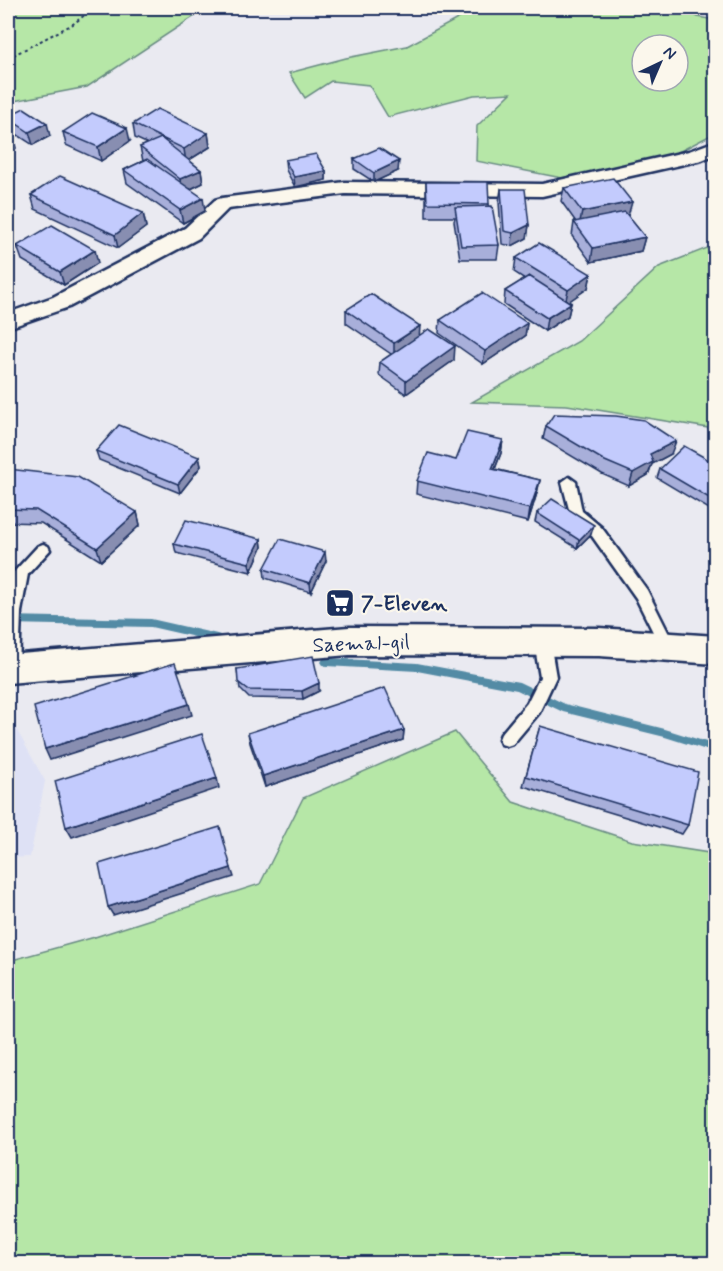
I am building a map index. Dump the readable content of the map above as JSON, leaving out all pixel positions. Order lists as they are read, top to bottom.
{
  "streets": {
    "street": ["Saemal-gil"]
  },
  "places": {
    "supermarket": ["7-Eleven"]
  },
  "north": "top right"
}
